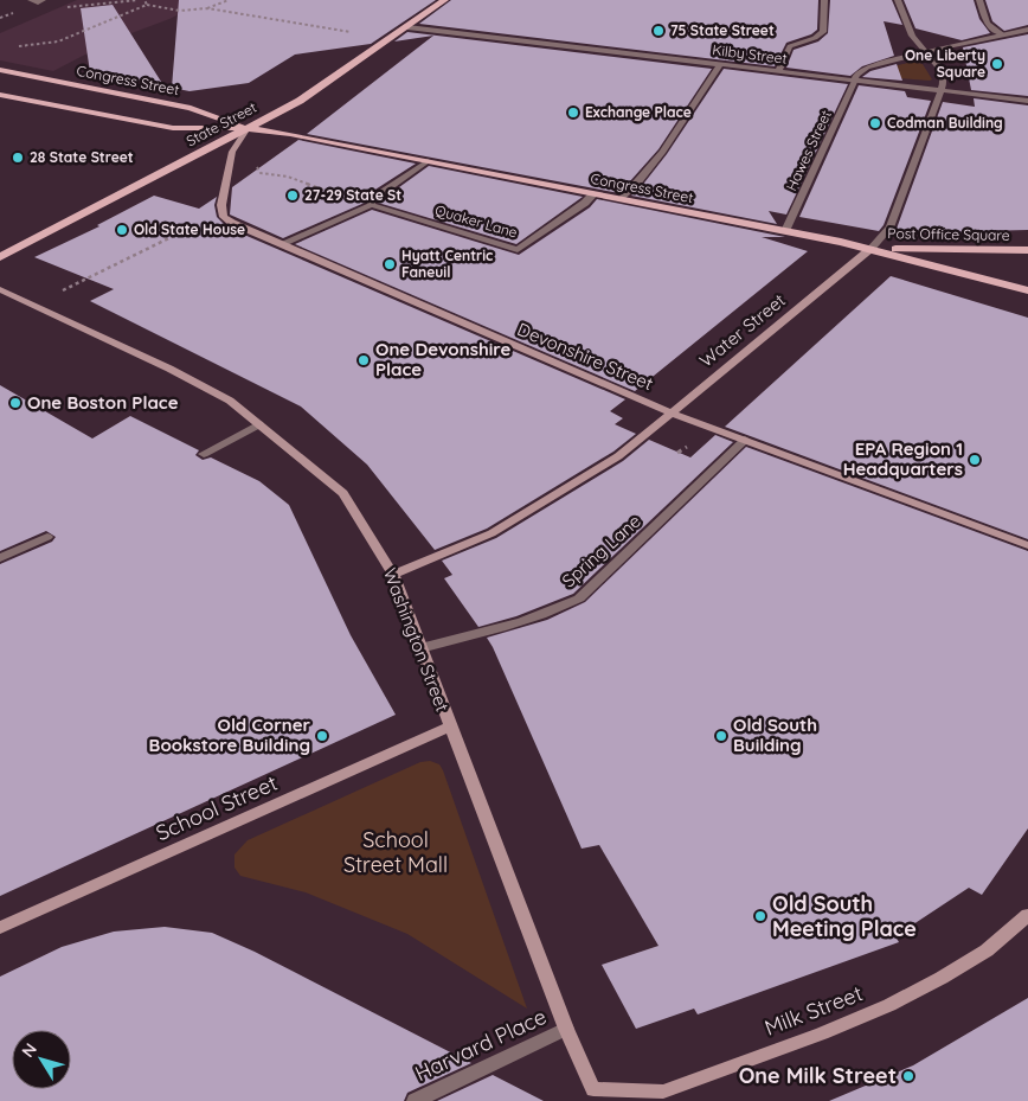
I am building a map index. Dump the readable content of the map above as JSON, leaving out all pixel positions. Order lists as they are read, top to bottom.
{
  "streets": {
    "main road": [
      "Congress Street",
      "State Street",
      "Post Office Square",
      "Water Street",
      "Devonshire Street",
      "Washington Street",
      "School Street",
      "Milk Street"
    ],
    "street": [
      "Kilby Street",
      "Hawes Street",
      "Quaker Lane",
      "Spring Lane",
      "Harvard Place"
    ]
  },
  "crossings": [
    ["Kilby Street", "State Street"],
    ["Kilby Street", "Hawes Street"],
    ["Kilby Street", "Water Street"],
    ["Congress Street", "State Street"],
    ["Congress Street", "Hawes Street"],
    ["Congress Street", "Quaker Lane"],
    ["Congress Street", "Post Office Square"],
    ["Congress Street", "Water Street"],
    ["Congress Street", "Devonshire Street"],
    ["State Street", "Devonshire Street"],
    ["Post Office Square", "Water Street"],
    ["Water Street", "Devonshire Street"],
    ["Water Street", "Washington Street"],
    ["Devonshire Street", "Spring Lane"],
    ["Spring Lane", "Washington Street"],
    ["Washington Street", "School Street"],
    ["Washington Street", "Milk Street"],
    ["Washington Street", "Harvard Place"]
  ],
  "parks": ["School Street Mall"],
  "places": [
    "75 State Street",
    "One Liberty Square",
    "Exchange Place",
    "Codman Building",
    "28 State Street",
    "27-29 State St",
    "Old State House",
    "Hyatt Centric Faneuil",
    "One Devonshire Place",
    "One Boston Place",
    "EPA Region 1 Headquarters",
    "Old Corner Bookstore Building",
    "Old South Building",
    "Old South Meeting Place",
    "One Milk Street"
  ],
  "north": "top left"
}
